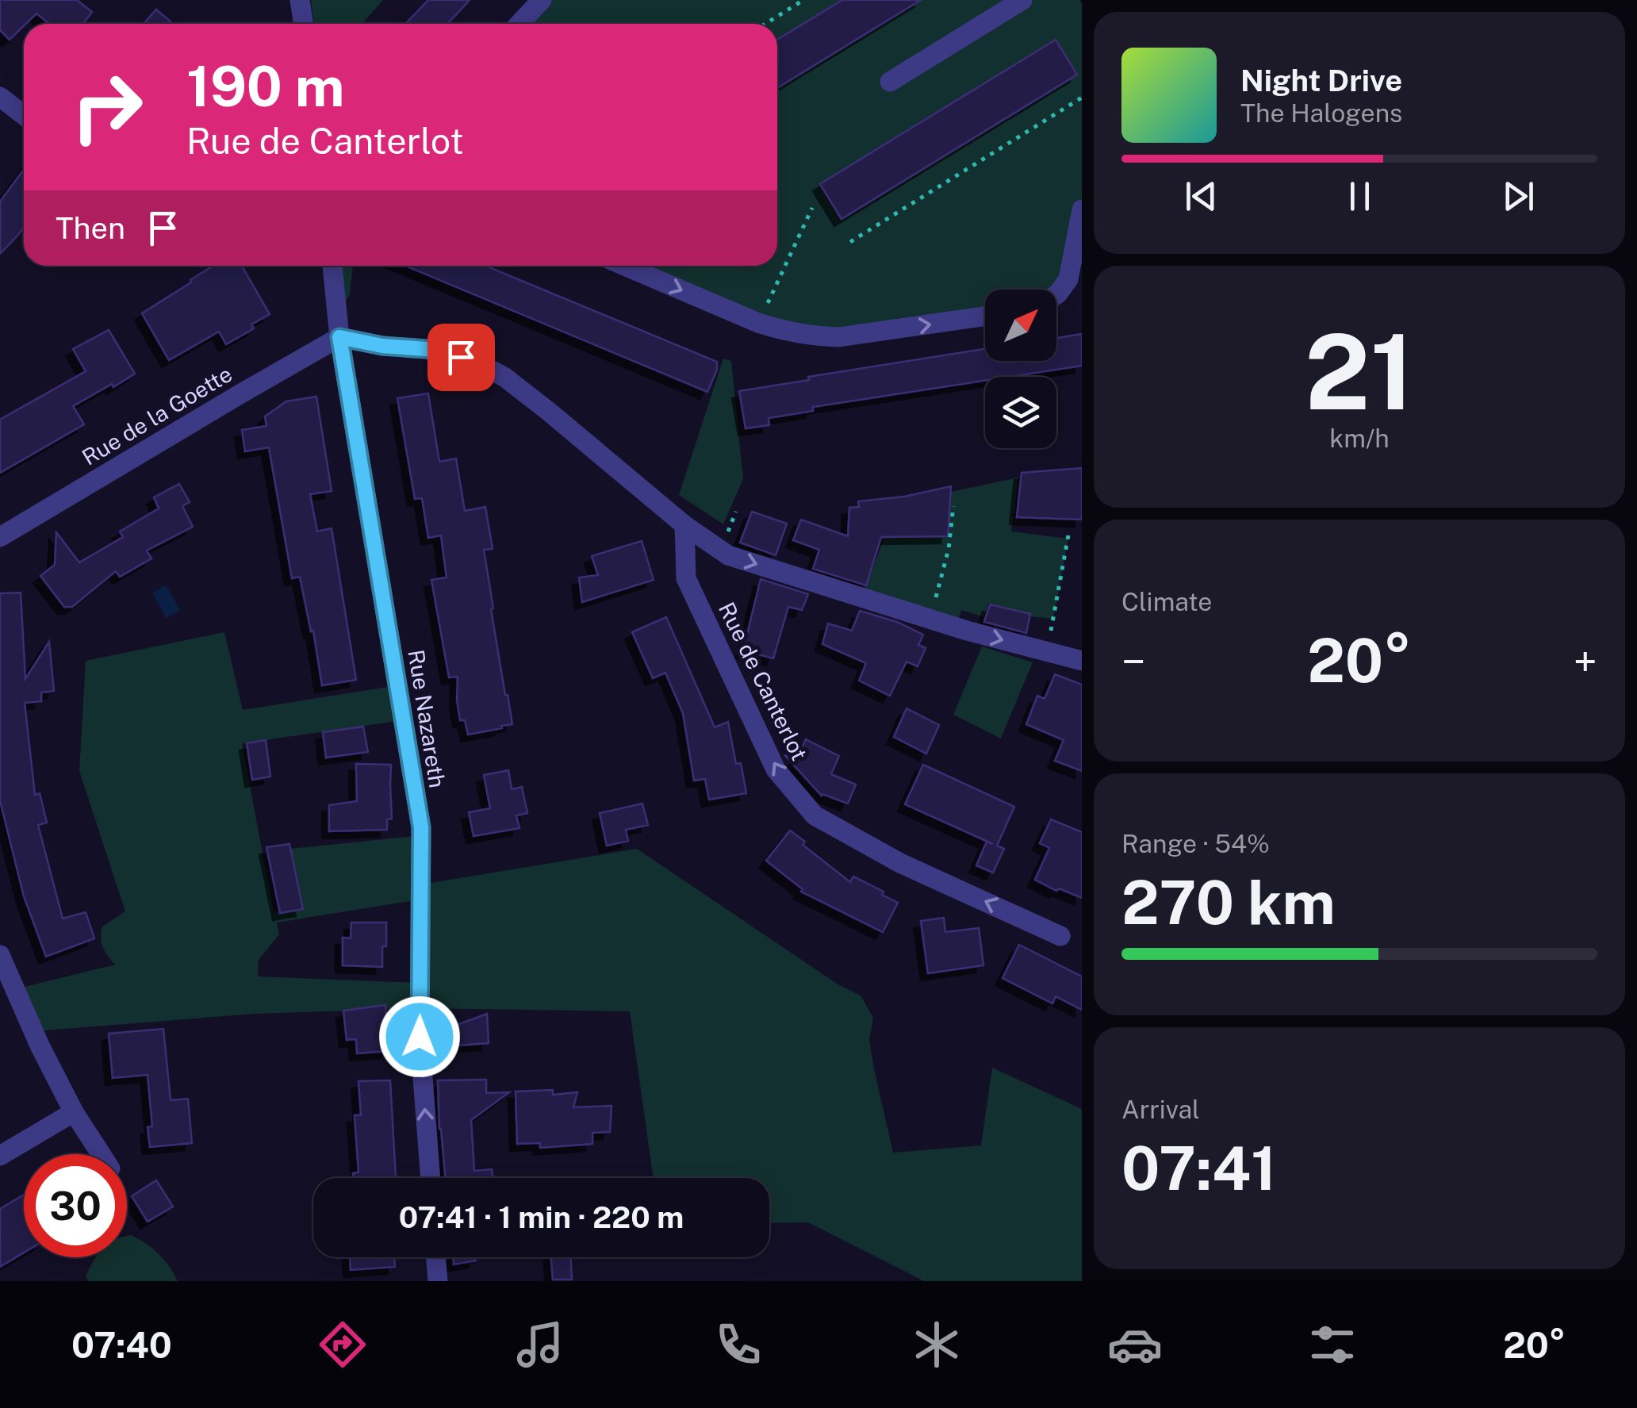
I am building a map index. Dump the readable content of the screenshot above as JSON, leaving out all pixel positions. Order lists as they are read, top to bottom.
{
  "streets": {
    "street": ["Rue de la Goette", "Rue de Canterlot", "Rue Nazareth"]
  },
  "crossings": [
    ["Rue de la Goette", "Rue Nazareth"]
  ],
  "one_way": ["Rue de Canterlot", "Rue Nazareth"],
  "north": "top right",
  "page": {
    "turn": ["190 m", "Rue de Canterlot"],
    "song": ["Night Drive", "The Halogens"],
    "then": "Then",
    "tile": [
      ["21", "km/h"],
      "Climate",
      ["Range · 54%", "270 km"],
      ["Arrival", "07:41"]
    ],
    "heat": ["−", "20°", "+"],
    "limit": "30",
    "trip": "07:41 · 1 min · 220 m",
    "tabs": ["07:40", "20°"]
  }
}
